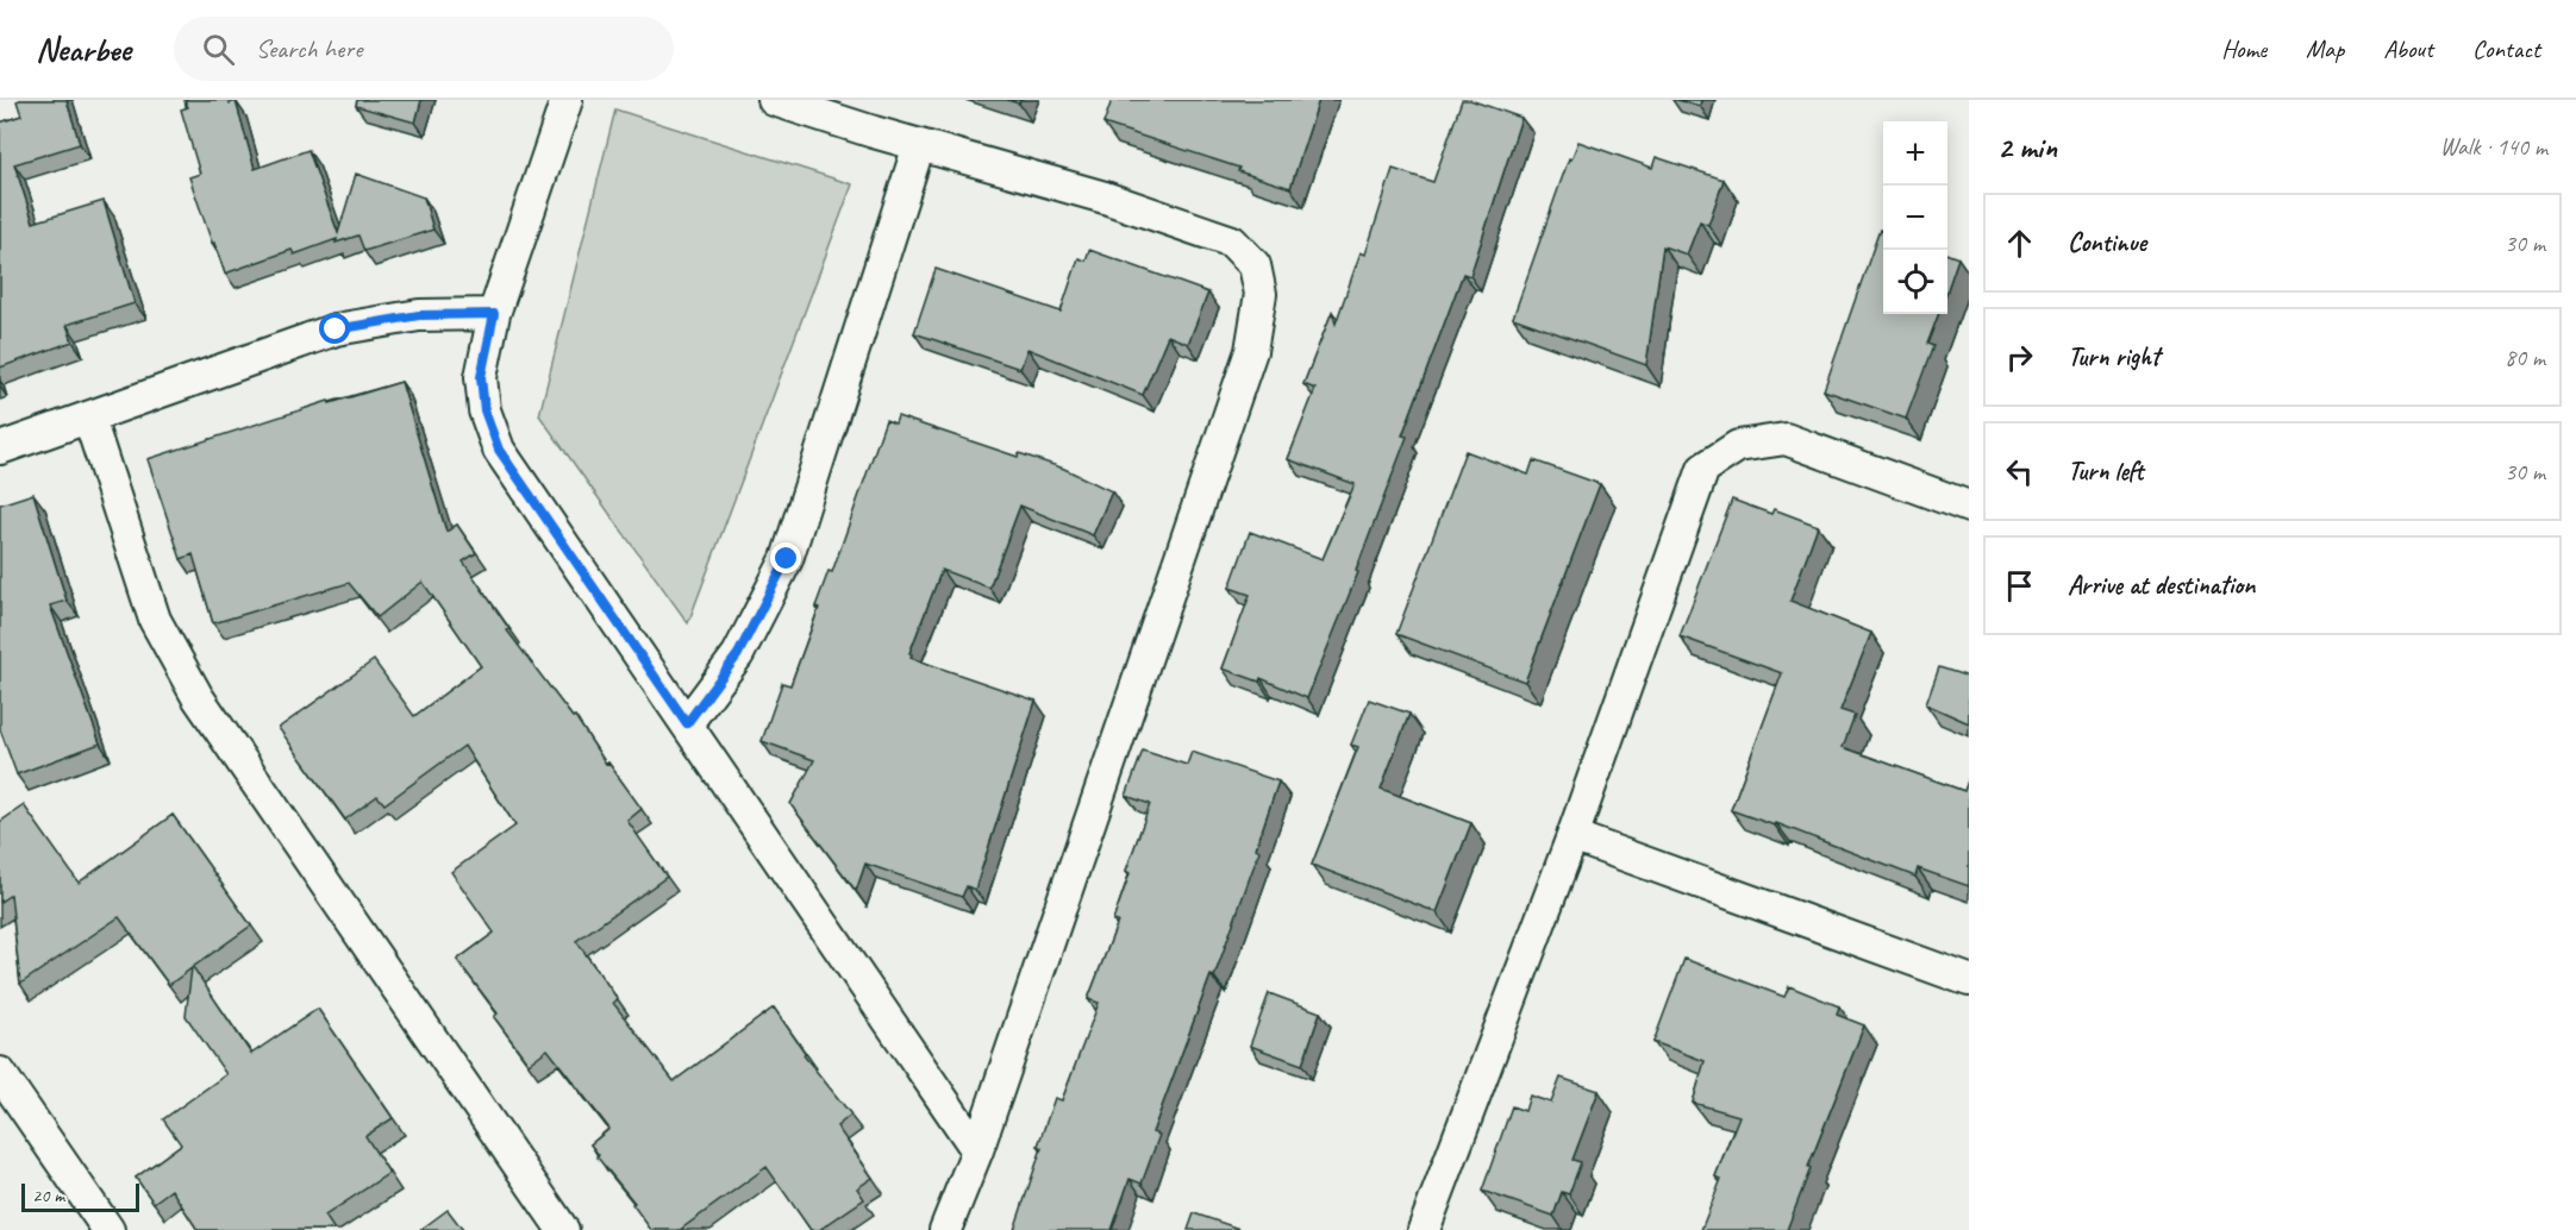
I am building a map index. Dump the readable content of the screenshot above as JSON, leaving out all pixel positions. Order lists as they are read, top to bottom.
{
  "scale_bar": "20 m",
  "page": {
    "header": "Nearbee",
    "search": "Search here",
    "nav": [
      "Home",
      "Map",
      "About",
      "Contact"
    ],
    "heading": ["2 min", "Walk · 140 m"],
    "map_buttons": ["+", "−"],
    "list": [
      ["Continue", "30 m"],
      ["Turn right", "80 m"],
      ["Turn left", "30 m"],
      "Arrive at destination"
    ],
    "scale": "20 m"
  }
}
